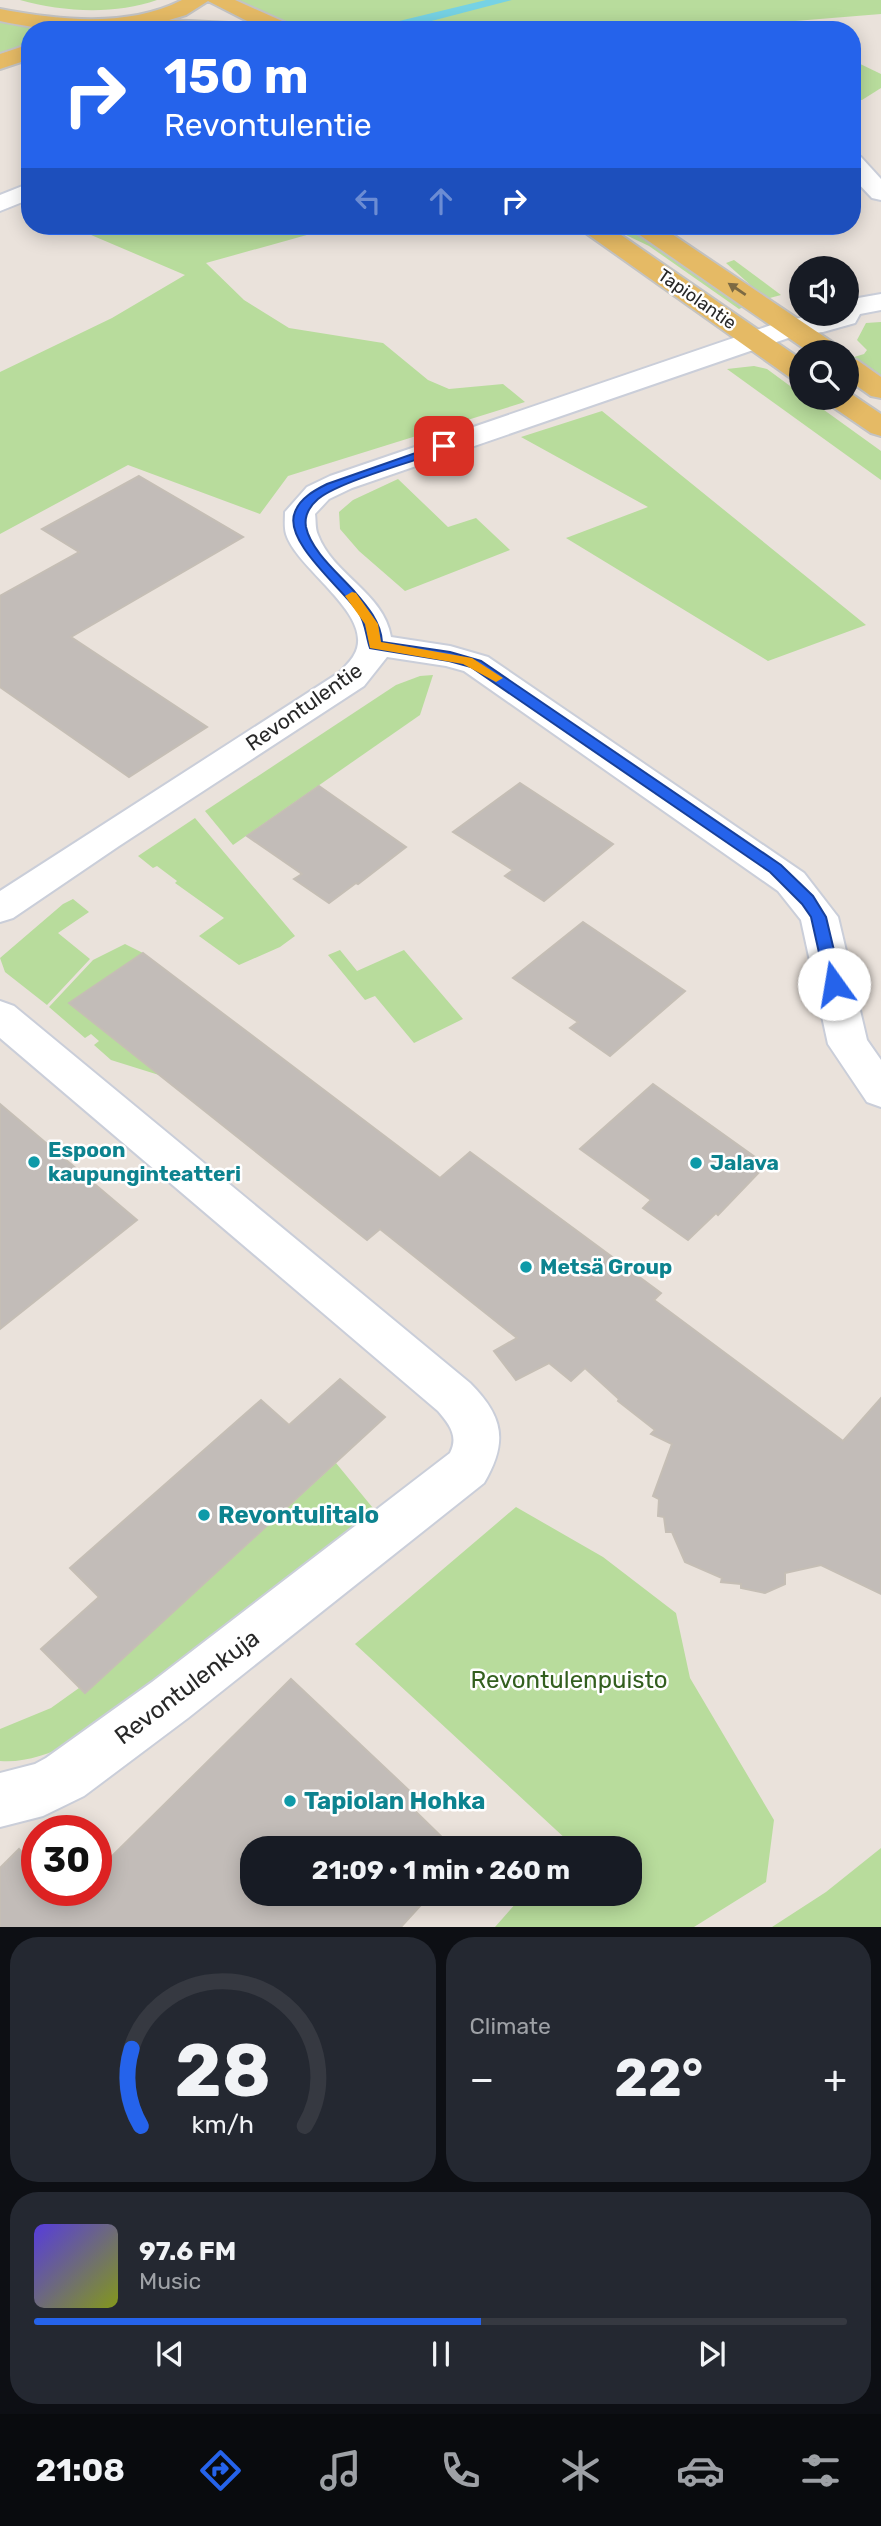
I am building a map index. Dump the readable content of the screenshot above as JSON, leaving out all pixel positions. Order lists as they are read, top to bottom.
{
  "streets": {
    "main road": ["Tapiolantie"],
    "street": ["Revontulentie", "Revontulenkuja"]
  },
  "crossings": [
    ["Tapiolantie", "Revontulentie"]
  ],
  "parks": ["Revontulenpuisto"],
  "places": [
    "Espoon kaupunginteatteri",
    "Jalava",
    "Metsä Group",
    "Revontulitalo",
    "Tapiolan Hohka"
  ],
  "page": {
    "turn": ["150 m", "Revontulentie"],
    "limit": "30",
    "trip": "21:09 · 1 min · 260 m",
    "tile": "Climate",
    "heat": ["−", "22°", "+"],
    "song": ["97.6 FM", "Music"],
    "tabs": "21:08",
    "gauge": ["28", "km/h"]
  }
}
